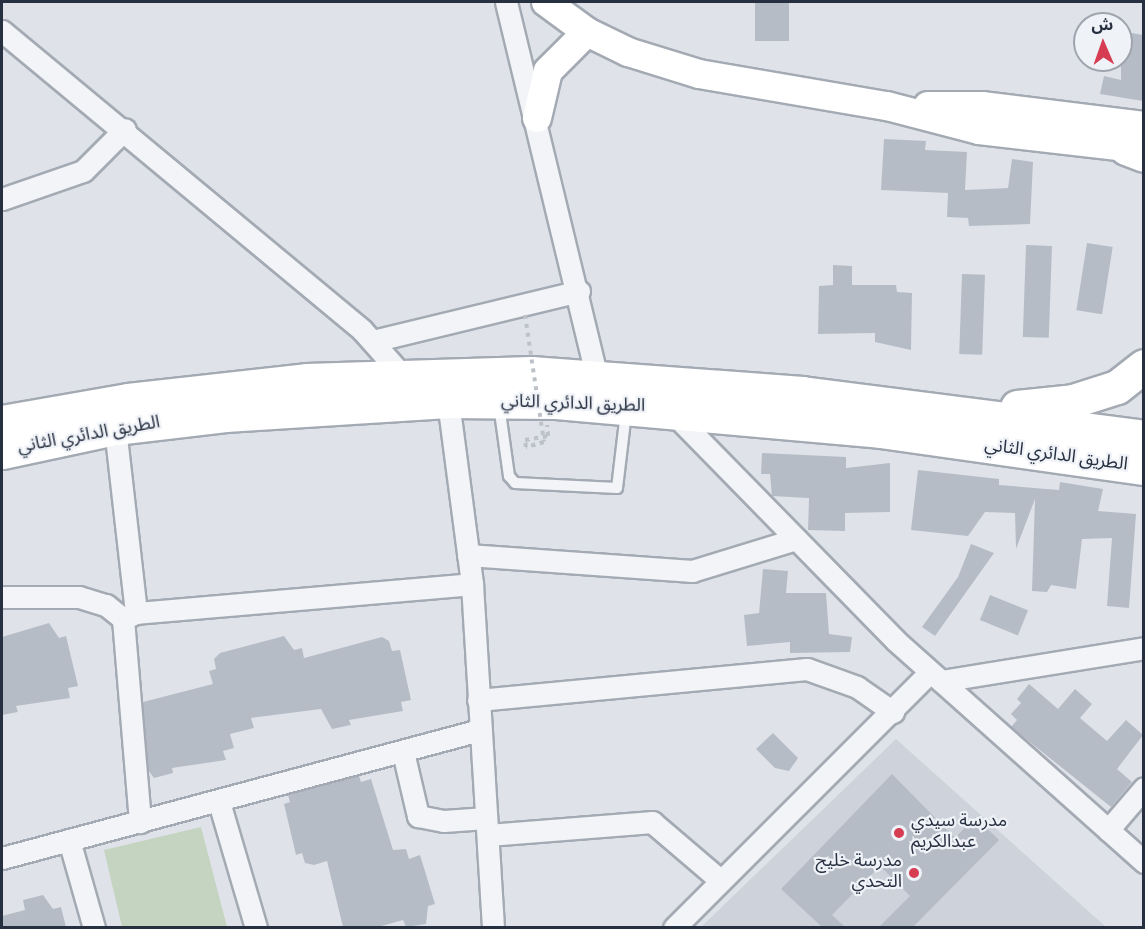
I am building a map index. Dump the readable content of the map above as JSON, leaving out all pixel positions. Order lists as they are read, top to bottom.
{
  "streets": {
    "highway": ["الطريق الدائري الثاني"]
  },
  "places": ["مدرسة سيدي عبدالكريم", "مدرسة خليج التحدي"],
  "north": "top"
}
